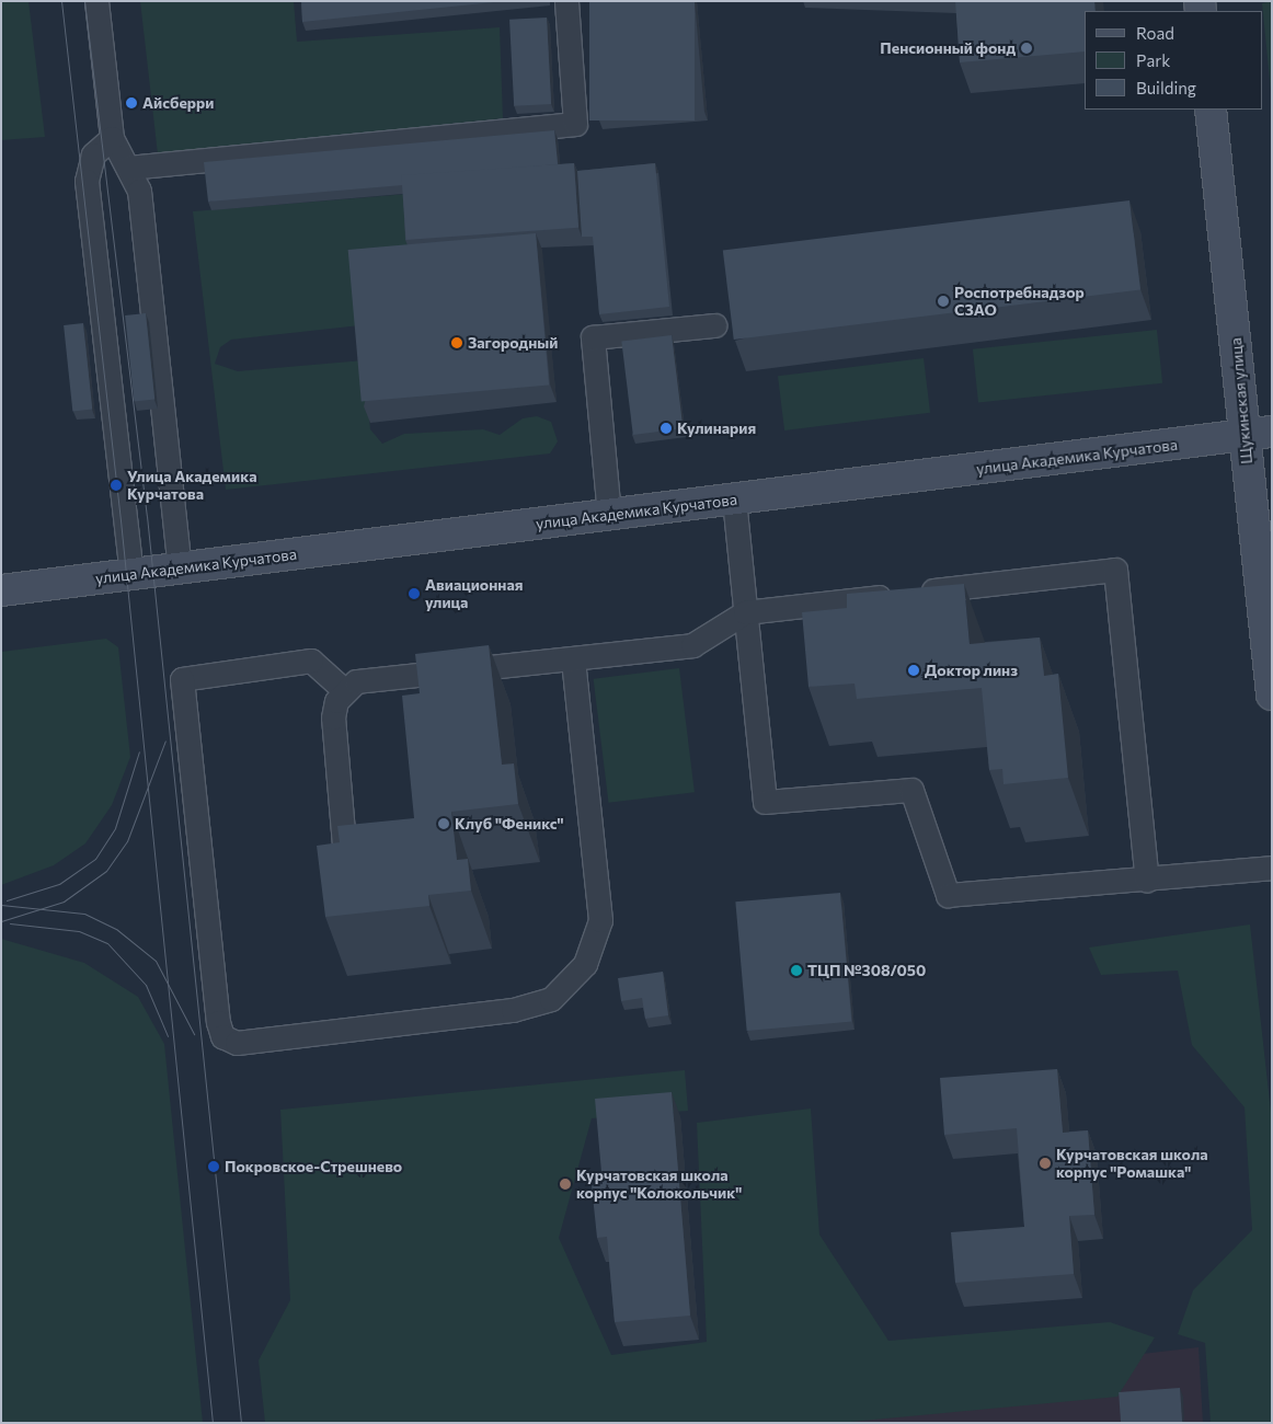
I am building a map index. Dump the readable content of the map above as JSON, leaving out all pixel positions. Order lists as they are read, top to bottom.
{
  "streets": {
    "main road": ["Щукинская улица", "улица Академика Курчатова"]
  },
  "crossings": [
    ["Щукинская улица", "улица Академика Курчатова"]
  ],
  "places": [
    "Пенсионный фонд",
    "Айсберри",
    "Роспотребнадзор СЗАО",
    "Загородный",
    "Кулинария",
    "Улица Академика Курчатова",
    "Авиационная улица",
    "Доктор линз",
    "Клуб \"Феникс\"",
    "ТЦП №308/050",
    "Курчатовская школа корпус \"Ромашка\"",
    "Покровское-Стрешнево",
    "Курчатовская школа корпус \"Колокольчик\""
  ],
  "legend": ["Road", "Park", "Building"]
}
